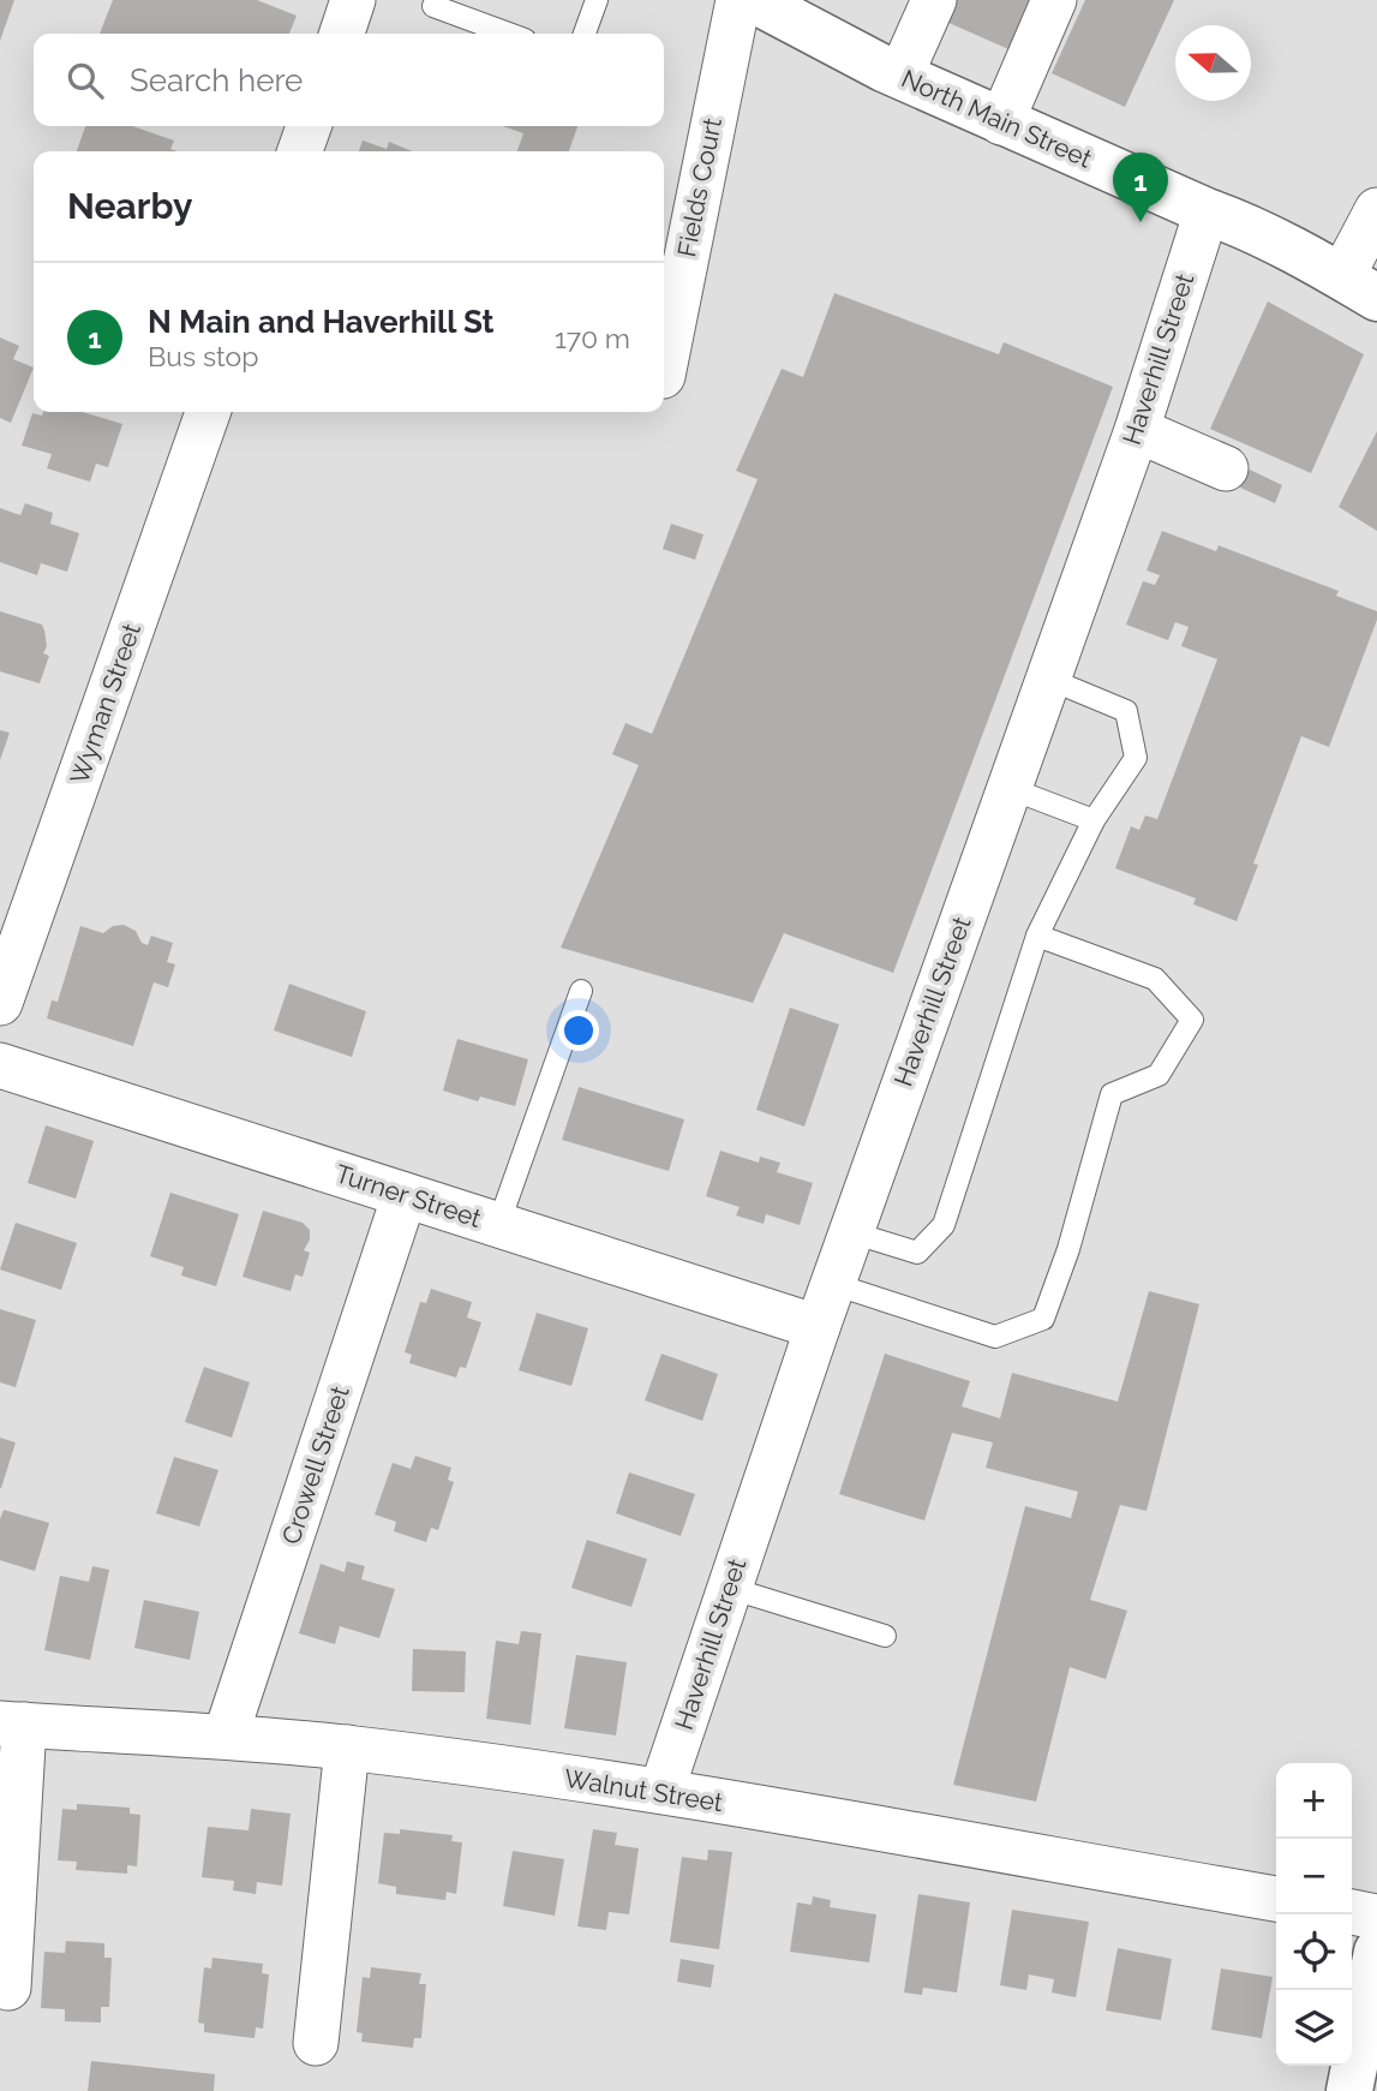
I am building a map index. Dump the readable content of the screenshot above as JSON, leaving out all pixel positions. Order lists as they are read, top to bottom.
{
  "streets": {
    "main road": ["North Main Street"],
    "street": [
      "Fields Court",
      "Haverhill Street",
      "Wyman Street",
      "Turner Street",
      "Crowell Street",
      "Walnut Street"
    ]
  },
  "crossings": [
    ["North Main Street", "Haverhill Street"],
    ["Haverhill Street", "Turner Street"],
    ["Haverhill Street", "Walnut Street"],
    ["Turner Street", "Crowell Street"],
    ["Crowell Street", "Walnut Street"]
  ],
  "north": "left",
  "page": {
    "search": "Search here",
    "heading": "Nearby",
    "pins": "1",
    "list": [
      {
        "mark": "1",
        "name": "N Main and Haverhill St",
        "note": "Bus stop",
        "value": "170 m"
      }
    ],
    "map_buttons": ["+", "−"]
  }
}
